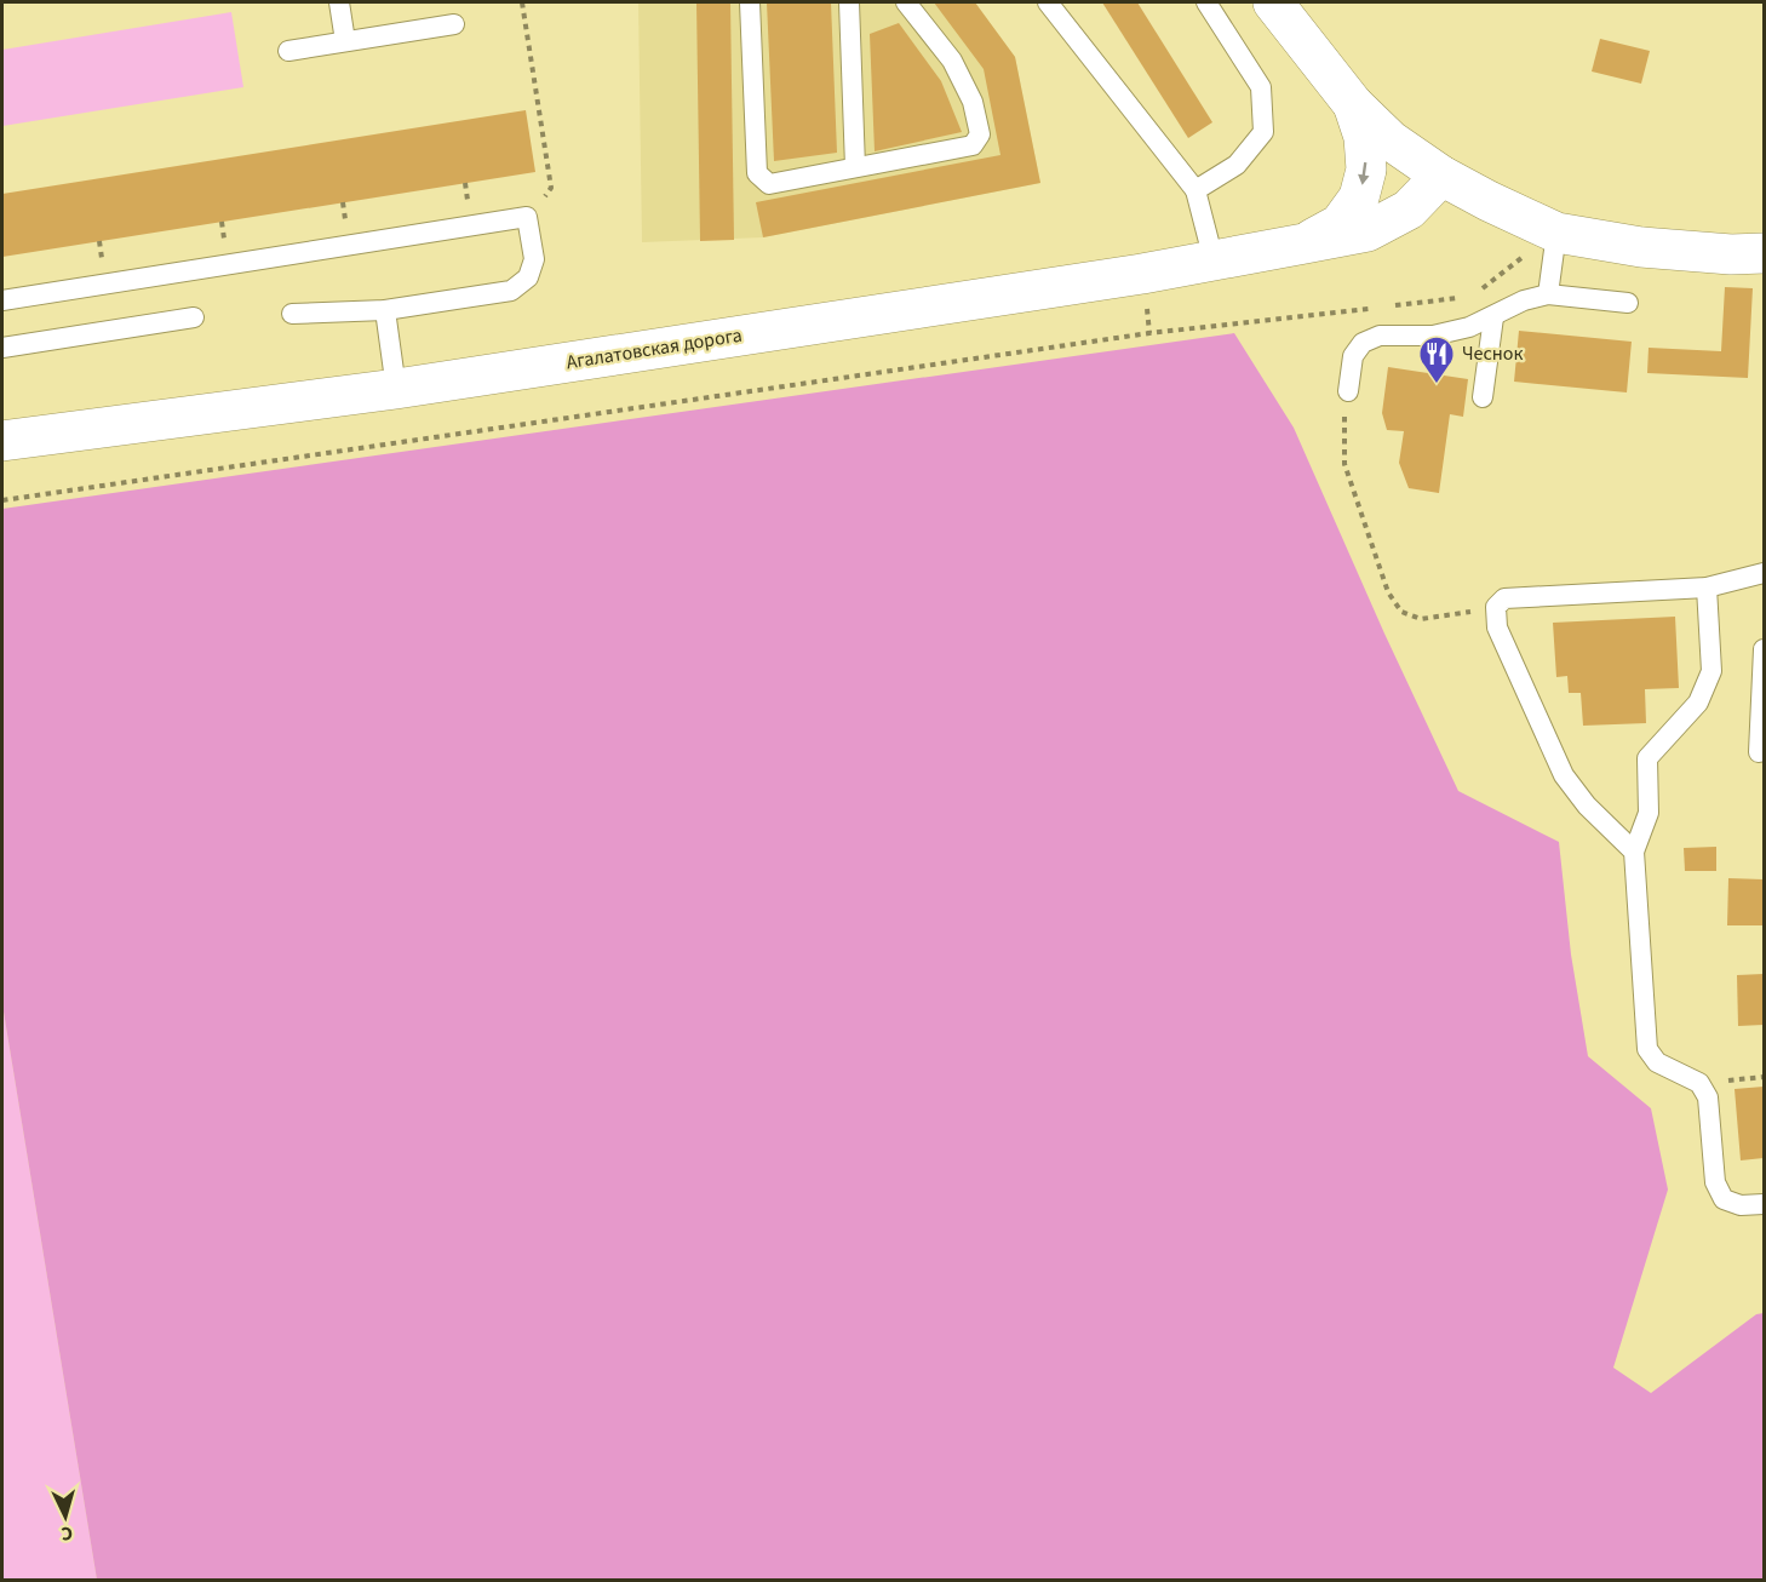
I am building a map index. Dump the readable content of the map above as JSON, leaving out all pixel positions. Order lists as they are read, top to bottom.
{
  "streets": {
    "main road": ["Агалатовская дорога"]
  },
  "places": {
    "restaurant": ["Чеснок"]
  },
  "north": "bottom"
}
